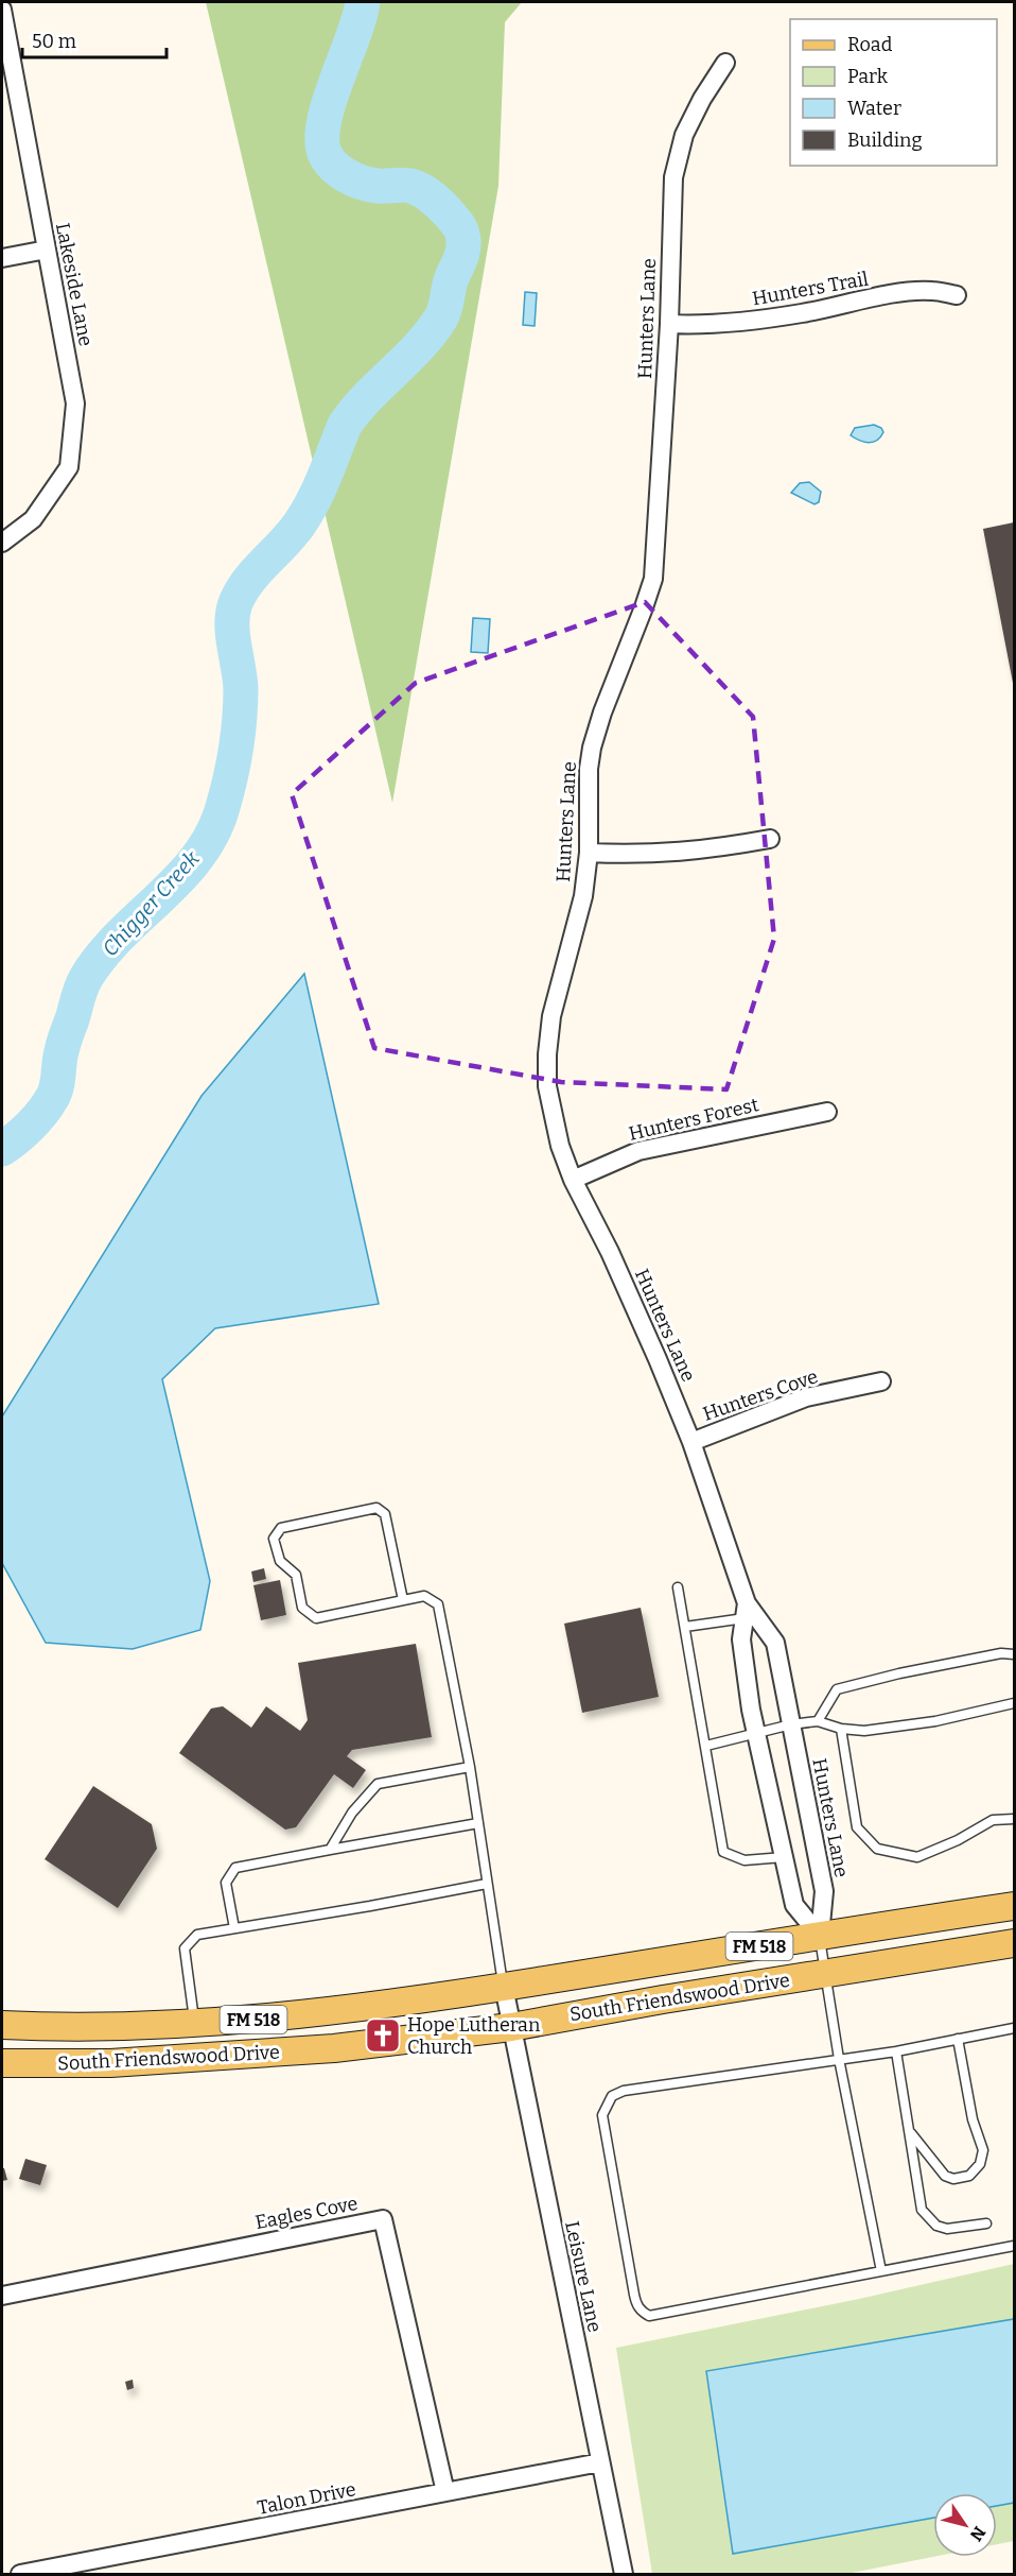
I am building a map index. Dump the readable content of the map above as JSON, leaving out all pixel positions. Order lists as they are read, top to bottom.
{
  "streets": {
    "main road": ["FM 518", "South Friendswood Drive"],
    "street": [
      "Lakeside Lane",
      "Hunters Trail",
      "Hunters Lane",
      "Hunters Forest",
      "Hunters Cove",
      "Eagles Cove",
      "Leisure Lane",
      "Talon Drive"
    ]
  },
  "crossings": [
    ["Hunters Trail", "Hunters Lane"],
    ["Hunters Lane", "Hunters Forest"],
    ["Hunters Lane", "Hunters Cove"],
    ["Hunters Lane", "South Friendswood Drive"],
    ["South Friendswood Drive", "Leisure Lane"],
    ["Eagles Cove", "Talon Drive"],
    ["Leisure Lane", "Talon Drive"]
  ],
  "water": ["Chigger Creek"],
  "places": {
    "church": ["Hope Lutheran Church"]
  },
  "legend": [
    "Road",
    "Park",
    "Water",
    "Building"
  ],
  "scale_bar": "50 m",
  "north": "bottom right"
}
